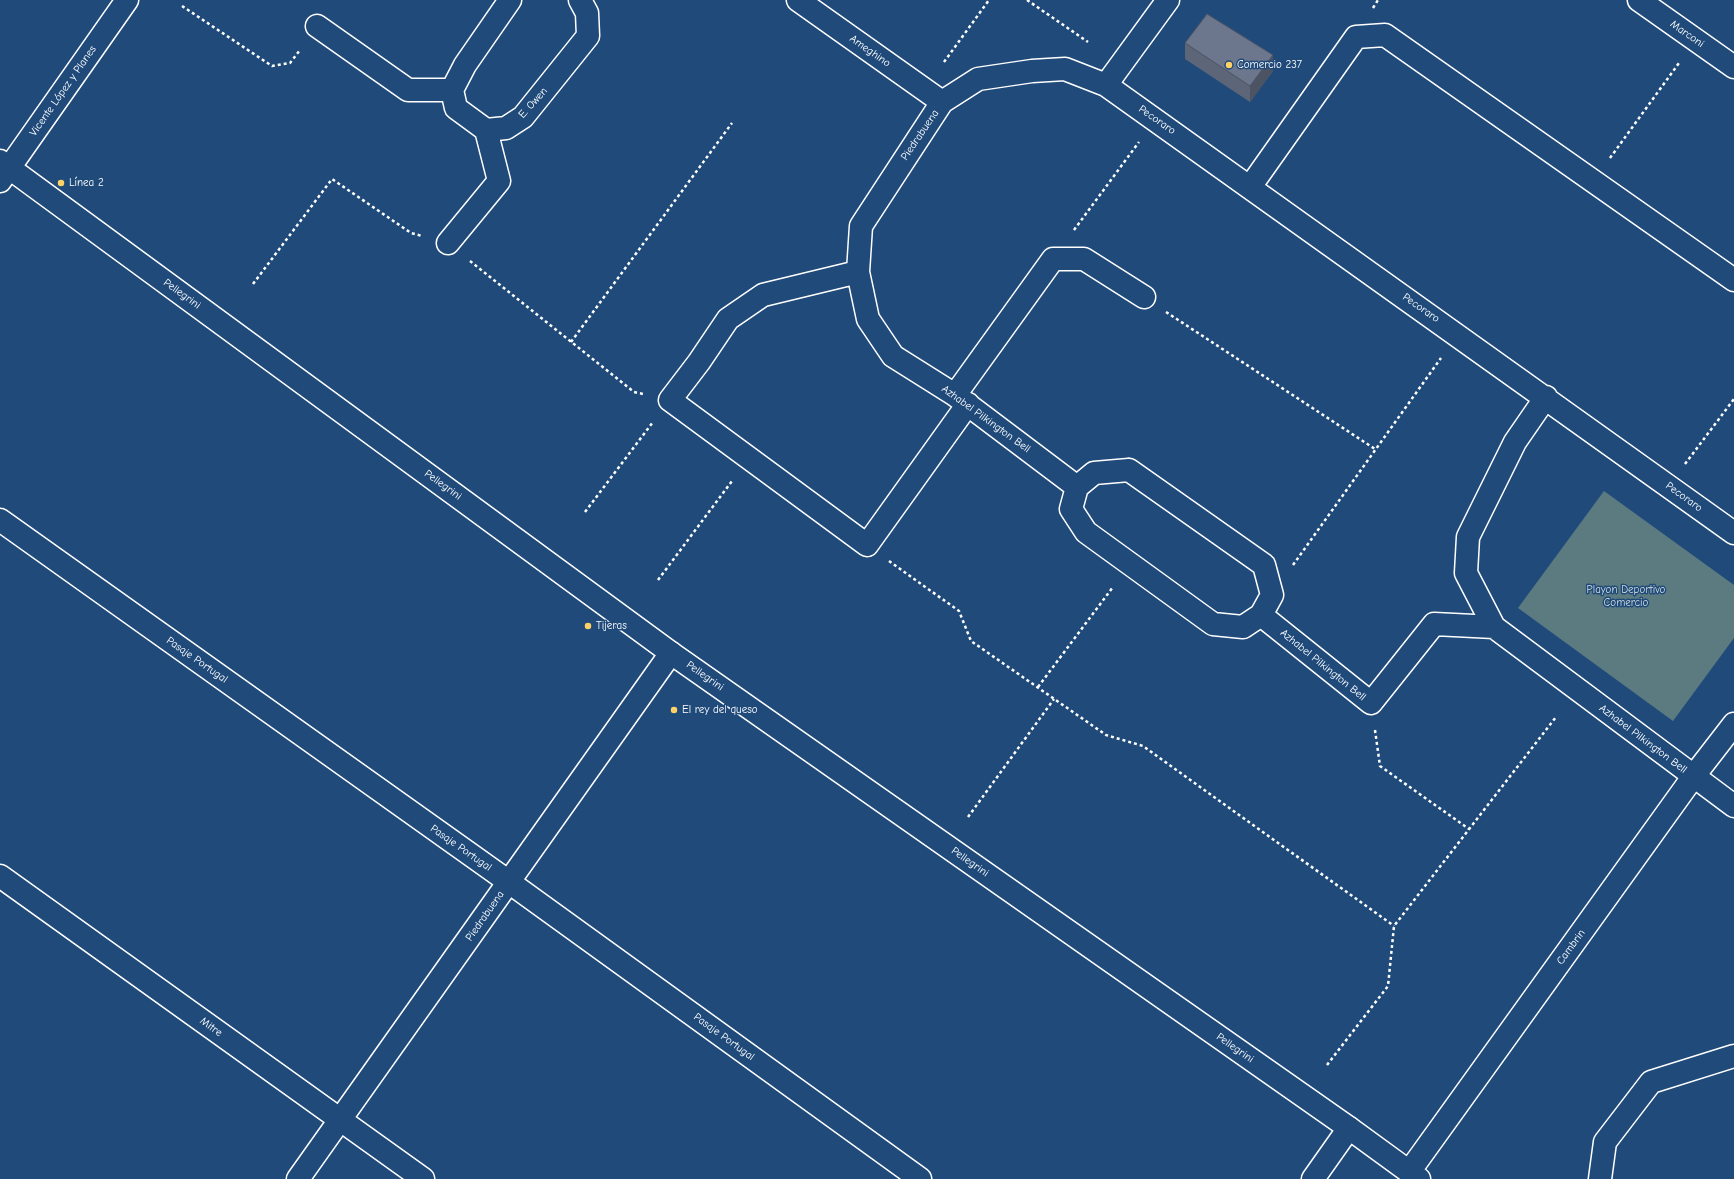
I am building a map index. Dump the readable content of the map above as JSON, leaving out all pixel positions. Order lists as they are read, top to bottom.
{
  "streets": {
    "street": [
      "Marconi",
      "Ameghino",
      "Vicente López y Planes",
      "E. Owen",
      "Pecoraro",
      "Piedrabuena",
      "Pellegrini",
      "Azhabel Pilkington Bell",
      "Pasaje Portugal",
      "Cambrin",
      "Mitre"
    ]
  },
  "crossings": [
    ["Ameghino", "Piedrabuena"],
    ["Vicente López y Planes", "Pellegrini"],
    ["Pecoraro", "Piedrabuena"],
    ["Pecoraro", "Azhabel Pilkington Bell"],
    ["Piedrabuena", "Pellegrini"],
    ["Piedrabuena", "Azhabel Pilkington Bell"],
    ["Piedrabuena", "Pasaje Portugal"],
    ["Piedrabuena", "Mitre"],
    ["Pellegrini", "Cambrin"],
    ["Azhabel Pilkington Bell", "Cambrin"]
  ],
  "parks": ["Playon Deportivo Comercio"],
  "places": [
    "Comercio 237",
    "Línea 2",
    "Tijeras",
    "El rey del queso"
  ]
}
